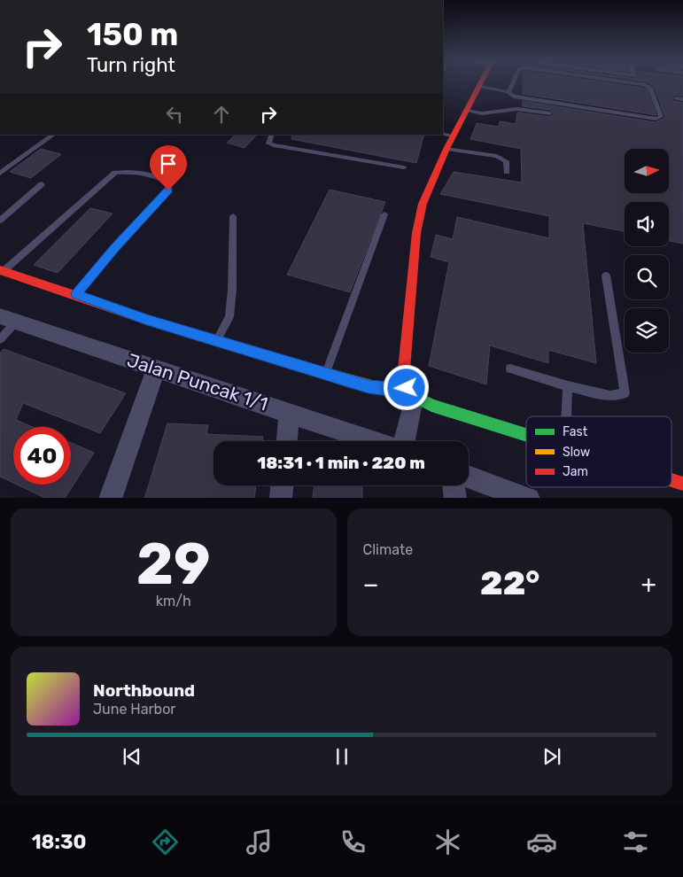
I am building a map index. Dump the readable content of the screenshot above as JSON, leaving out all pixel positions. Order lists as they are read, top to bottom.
{
  "streets": {
    "street": ["Jalan Puncak 1/1"]
  },
  "legend": ["Fast", "Slow", "Jam"],
  "north": "right",
  "page": {
    "turn": ["150 m", "Turn right"],
    "limit": "40",
    "trip": "18:31 · 1 min · 220 m",
    "tile": [
      ["29", "km/h"],
      "Climate"
    ],
    "heat": ["−", "22°", "+"],
    "song": ["Northbound", "June Harbor"],
    "tabs": "18:30"
  }
}
